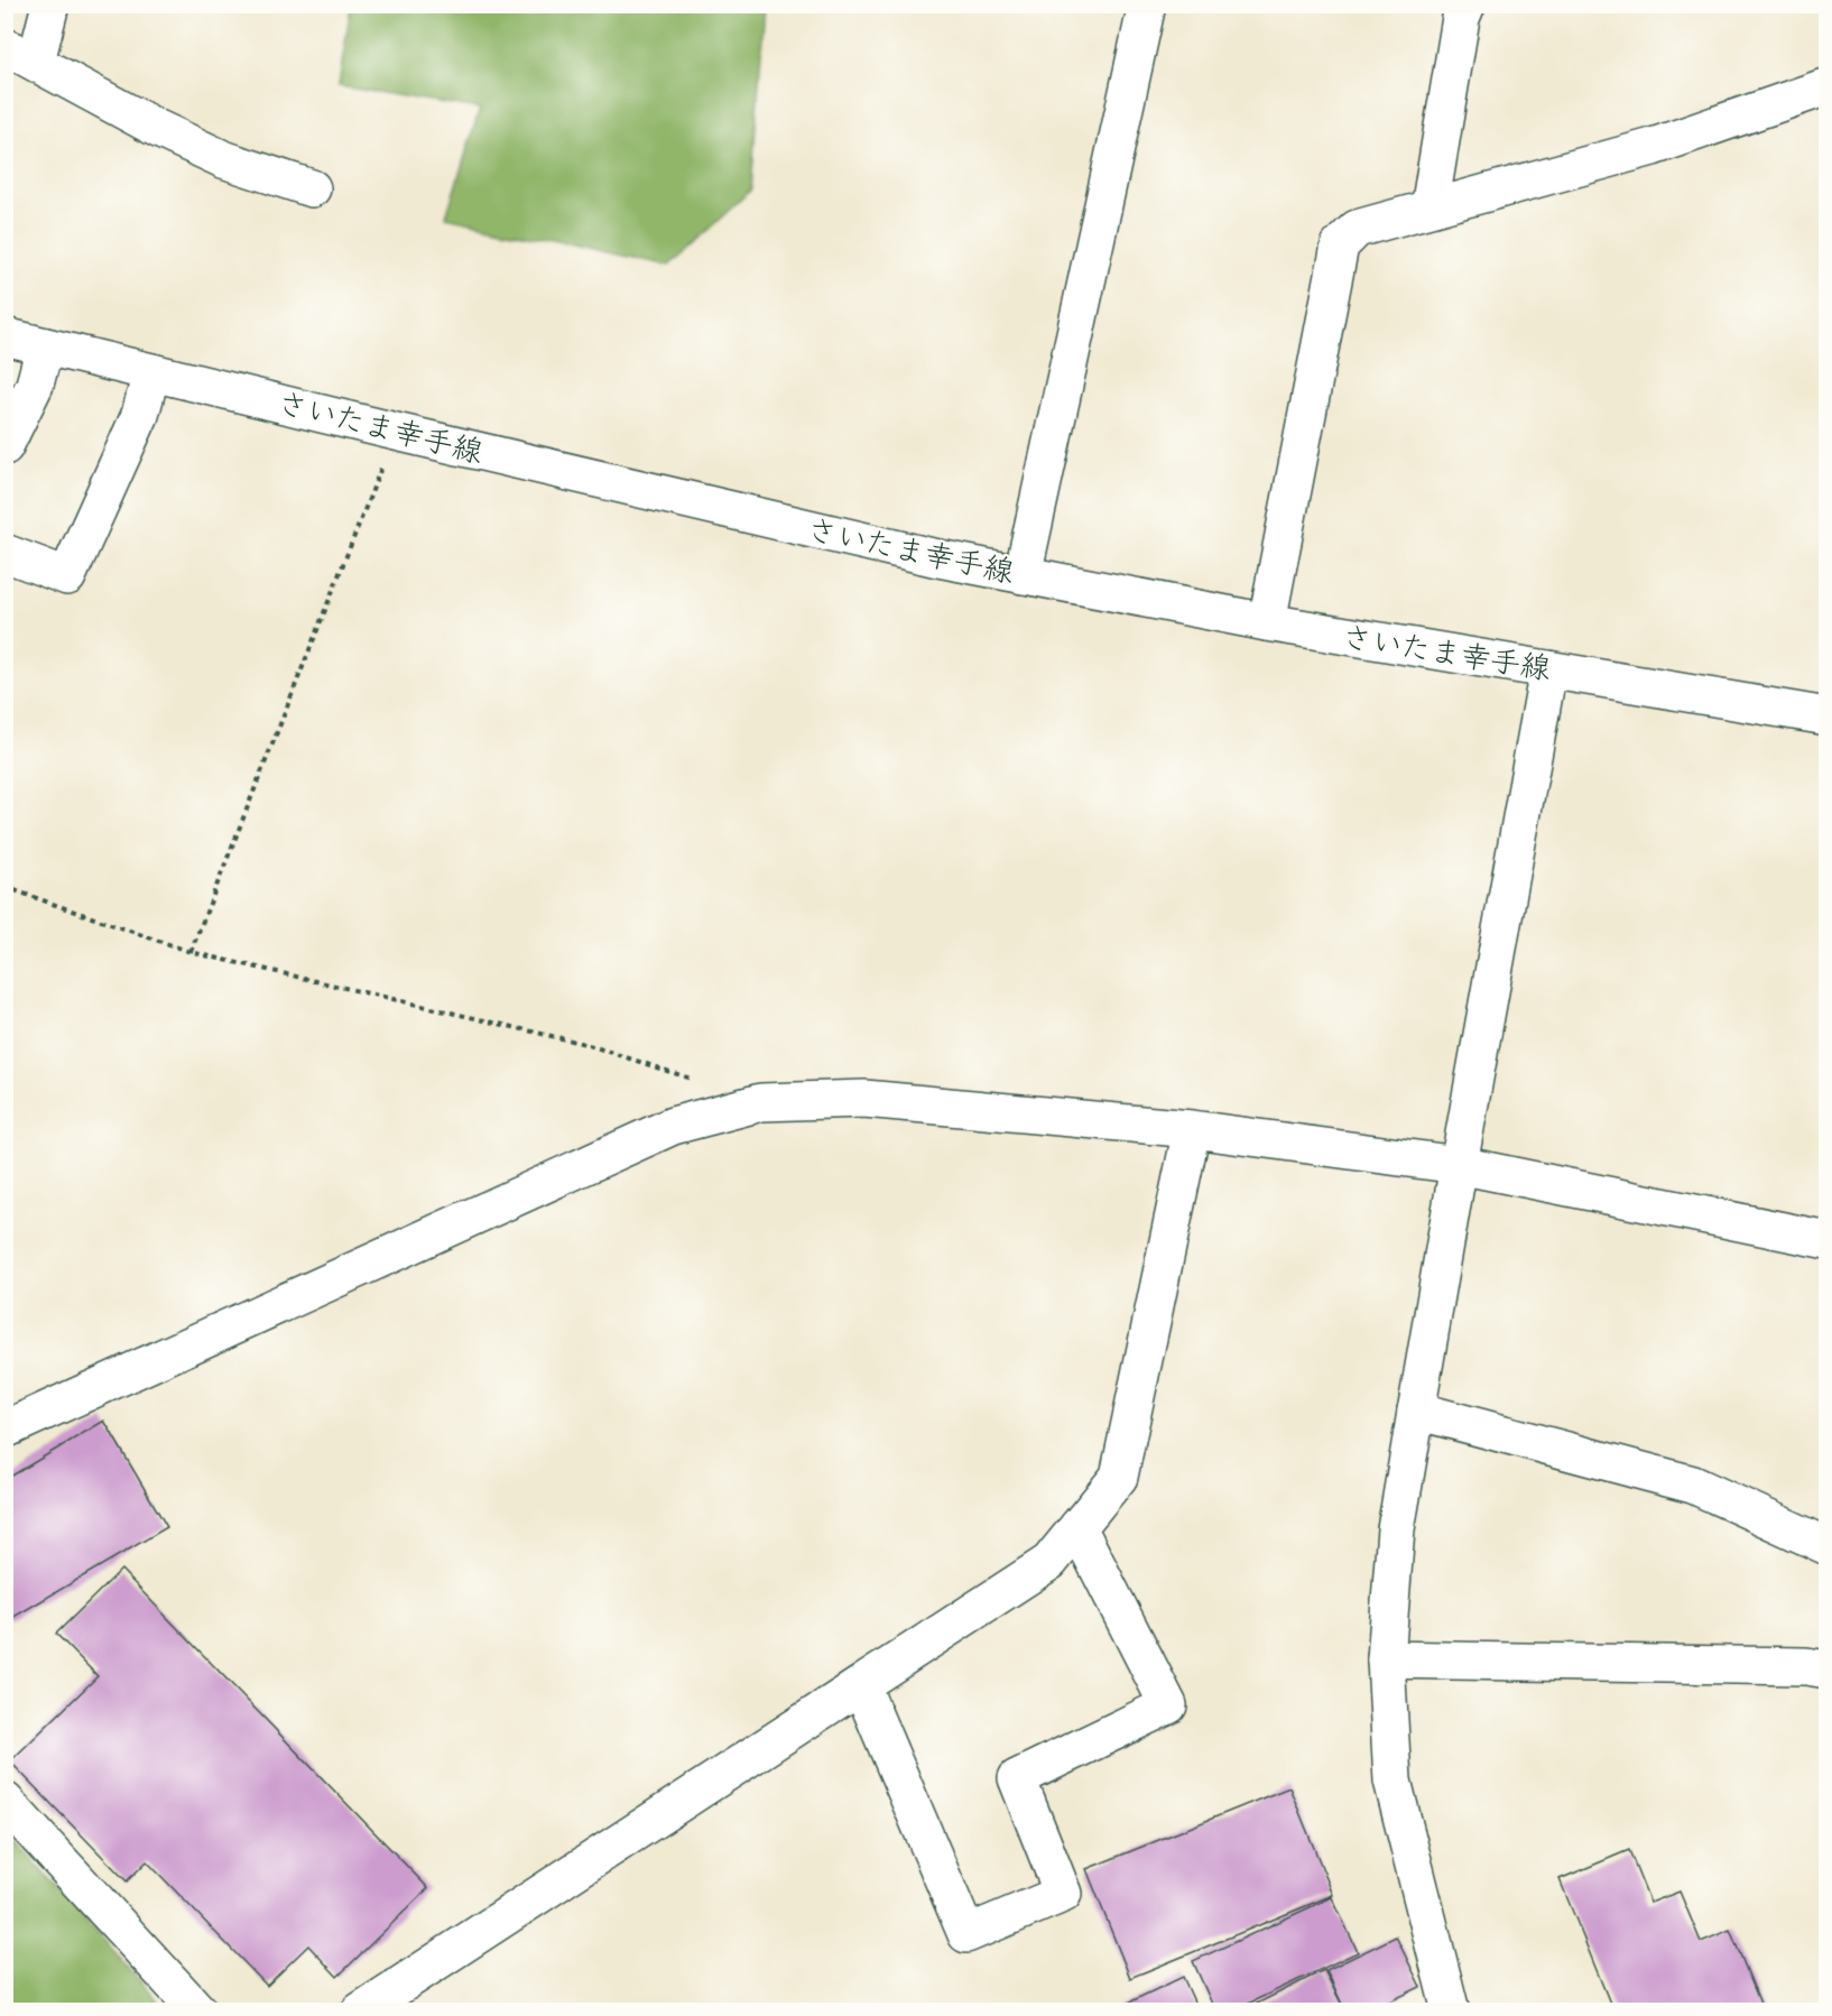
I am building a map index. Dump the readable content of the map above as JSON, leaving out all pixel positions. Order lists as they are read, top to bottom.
{
  "streets": {
    "street": ["さいたま幸手線"]
  }
}
